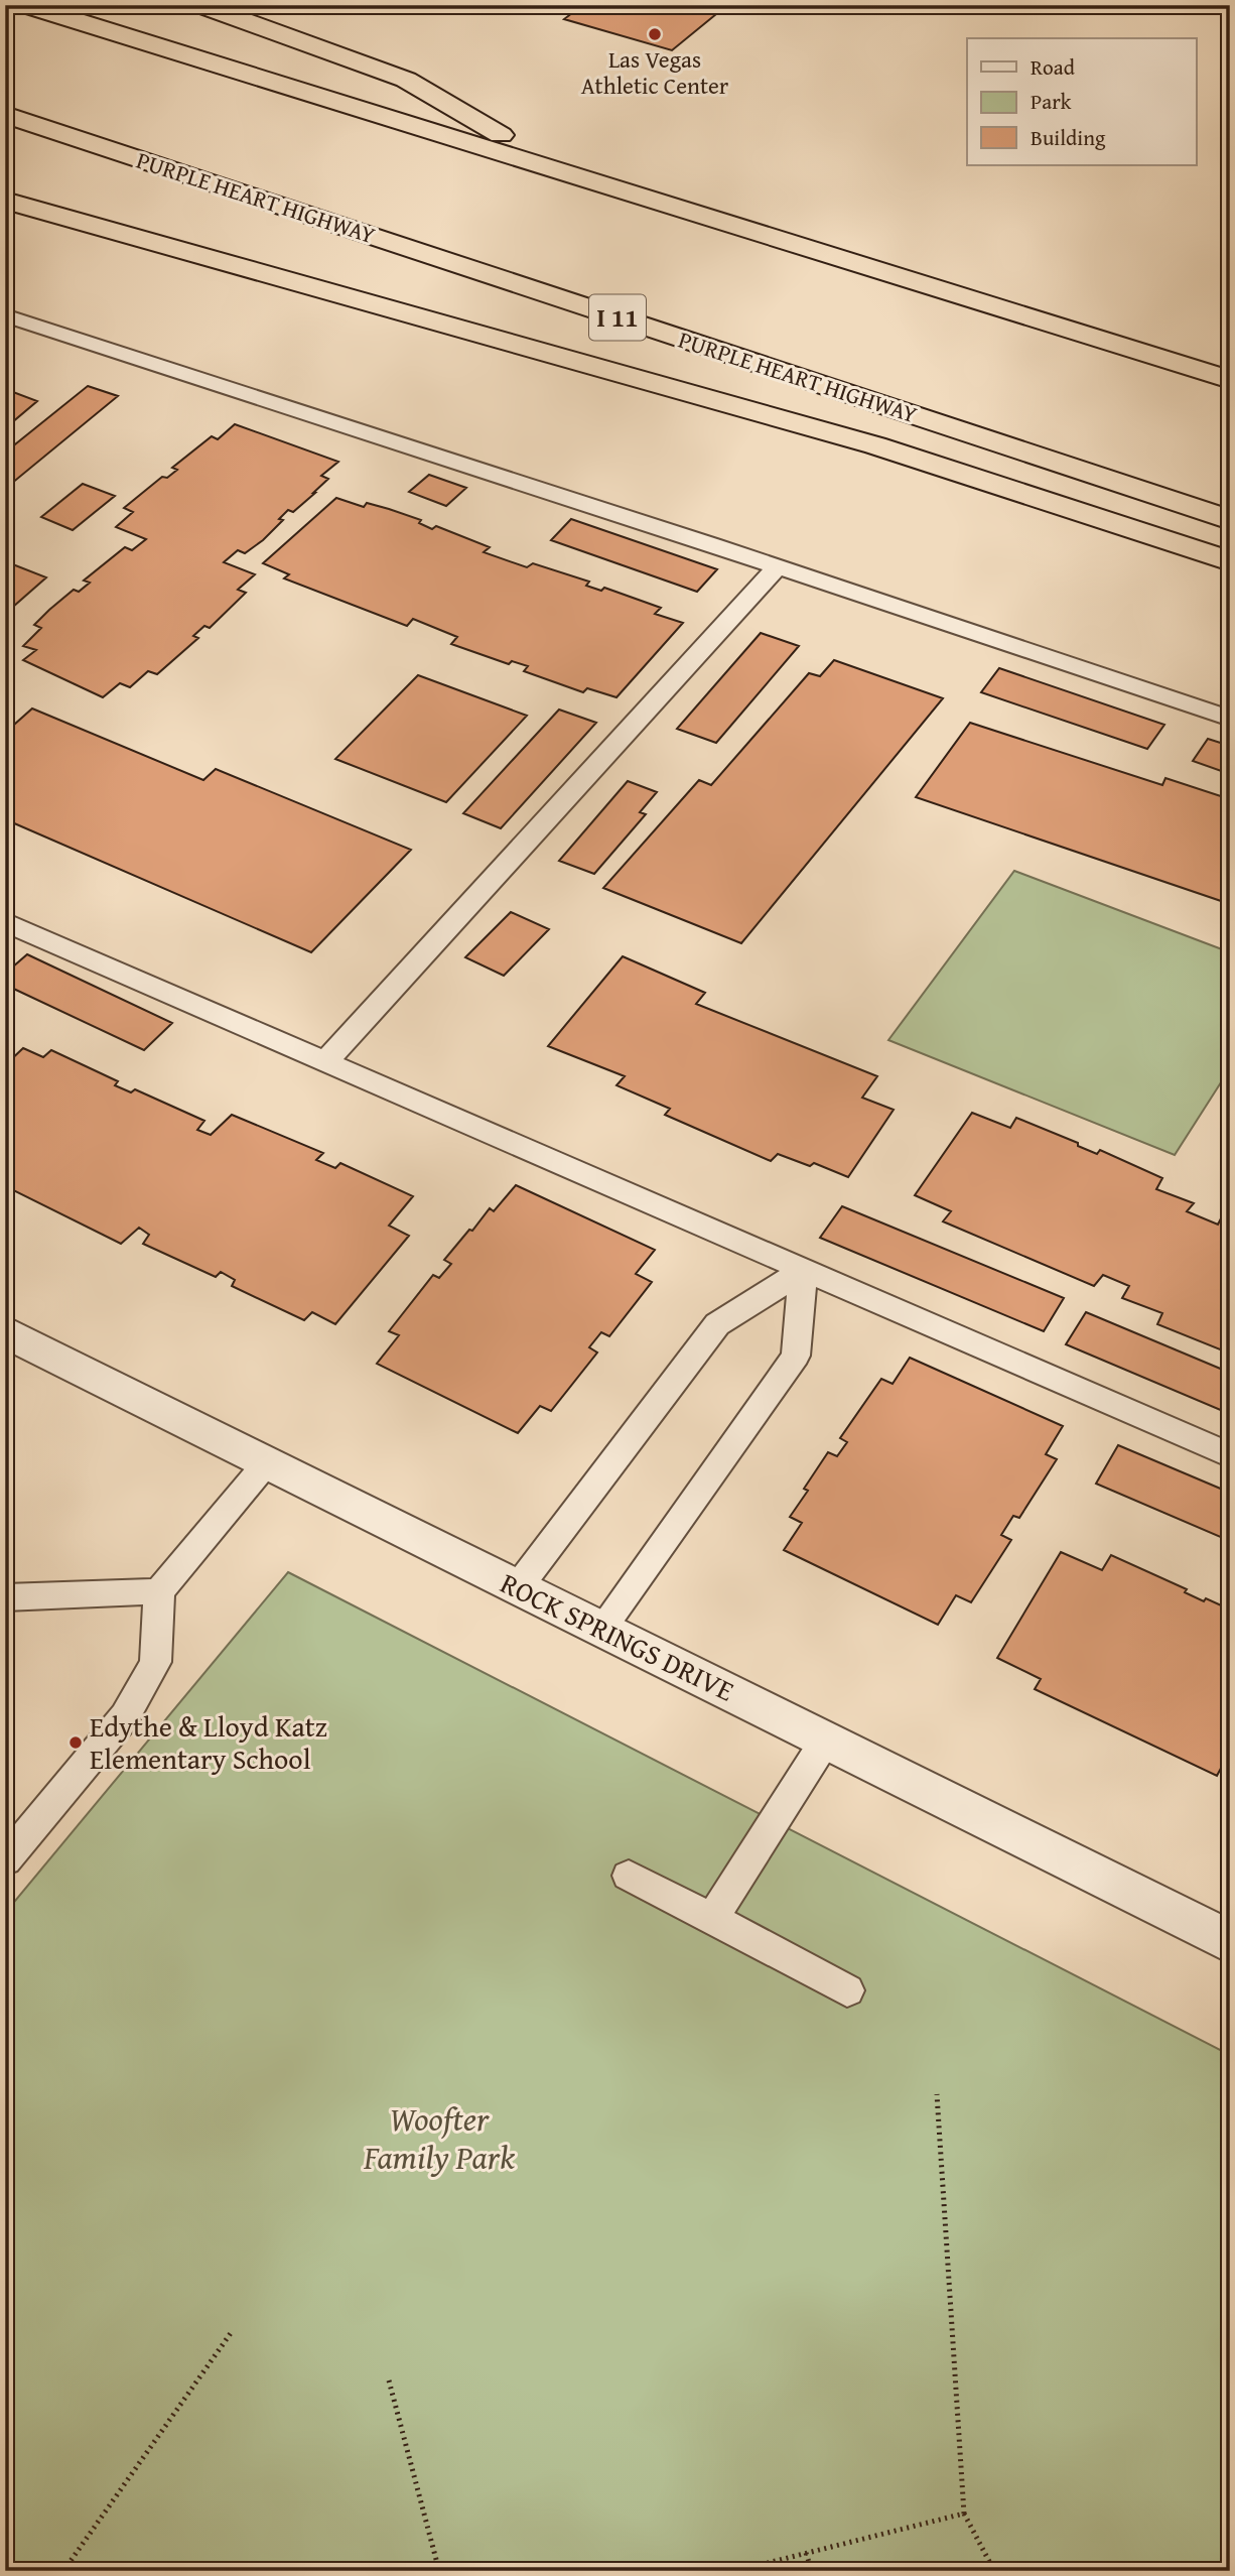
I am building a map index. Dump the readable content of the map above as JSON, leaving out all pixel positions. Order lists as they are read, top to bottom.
{
  "streets": {
    "highway": ["PURPLE HEART HIGHWAY", "I 11"],
    "street": ["ROCK SPRINGS DRIVE"]
  },
  "parks": ["Woofter Family Park"],
  "places": ["Las Vegas Athletic Center", "Edythe & Lloyd Katz Elementary School"],
  "legend": ["Road", "Park", "Building"]
}
